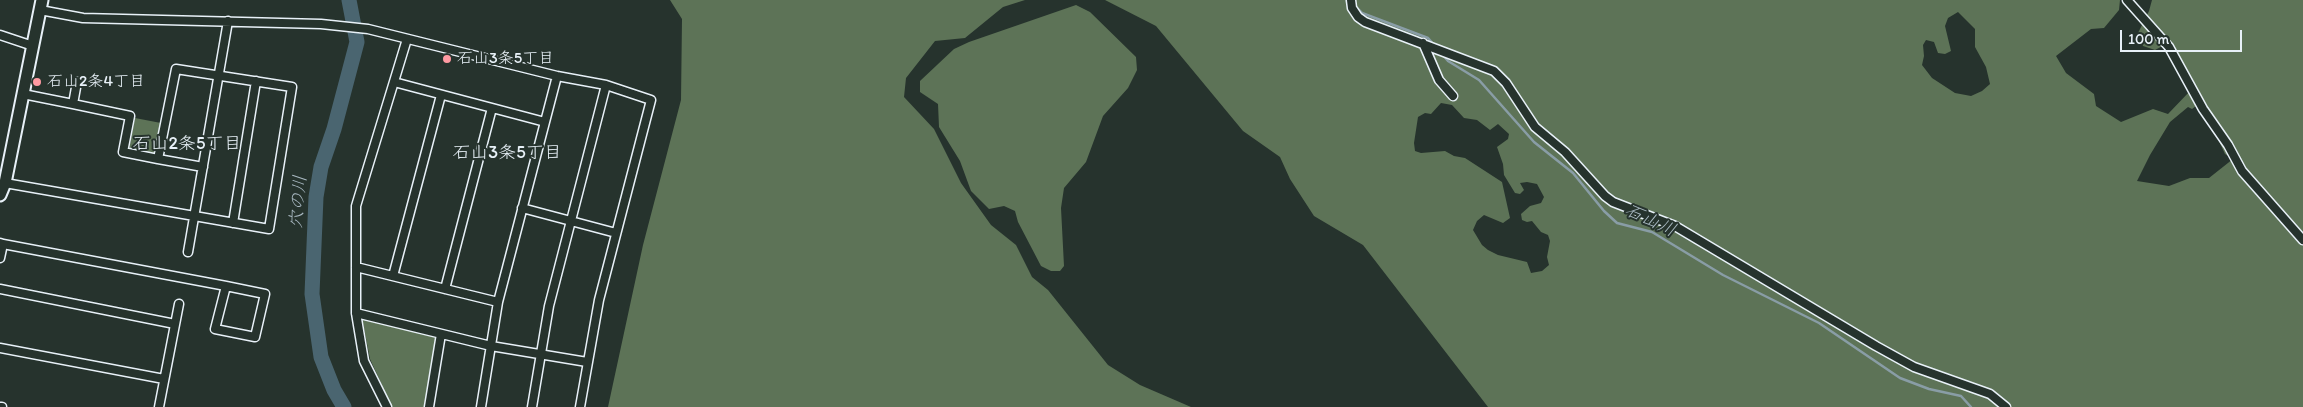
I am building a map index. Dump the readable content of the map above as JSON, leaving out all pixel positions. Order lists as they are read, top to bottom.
{
  "districts": ["石山2条5丁目", "石山3条5丁目"],
  "water": ["穴の川", "石山川"],
  "places": ["石山3条5丁目", "石山2条4丁目"],
  "scale_bar": "100 m"
}
